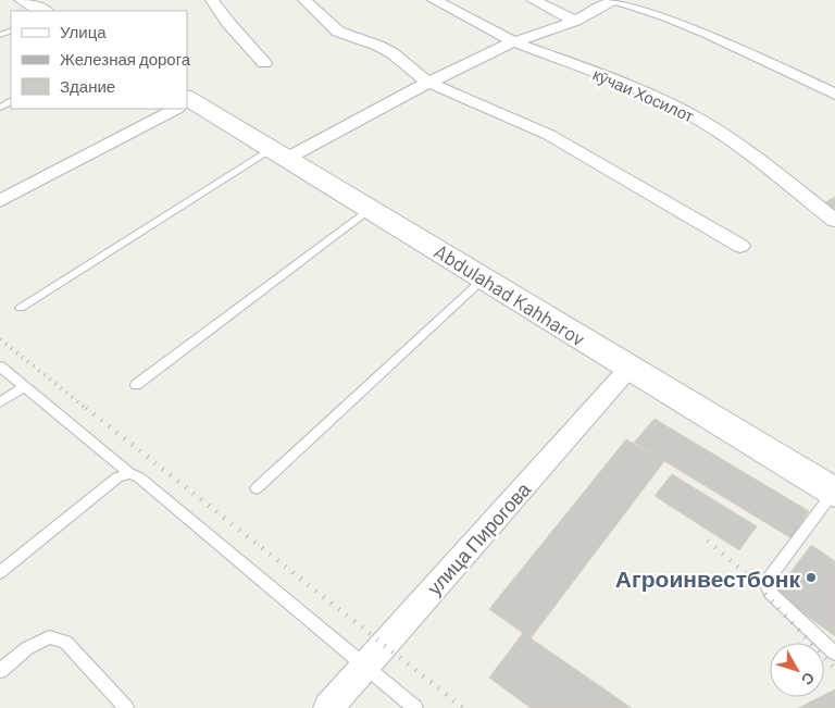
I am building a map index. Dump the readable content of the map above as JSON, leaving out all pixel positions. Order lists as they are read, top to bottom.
{
  "streets": {
    "main road": ["Abdulahad Kahharov"],
    "street": ["кӯчаи Хосилот", "улица Пирогова"]
  },
  "crossings": [
    ["Abdulahad Kahharov", "улица Пирогова"]
  ],
  "places": ["Агроинвестбонк"],
  "legend": ["Улица", "Железная дорога", "Здание"],
  "north": "bottom right"
}
